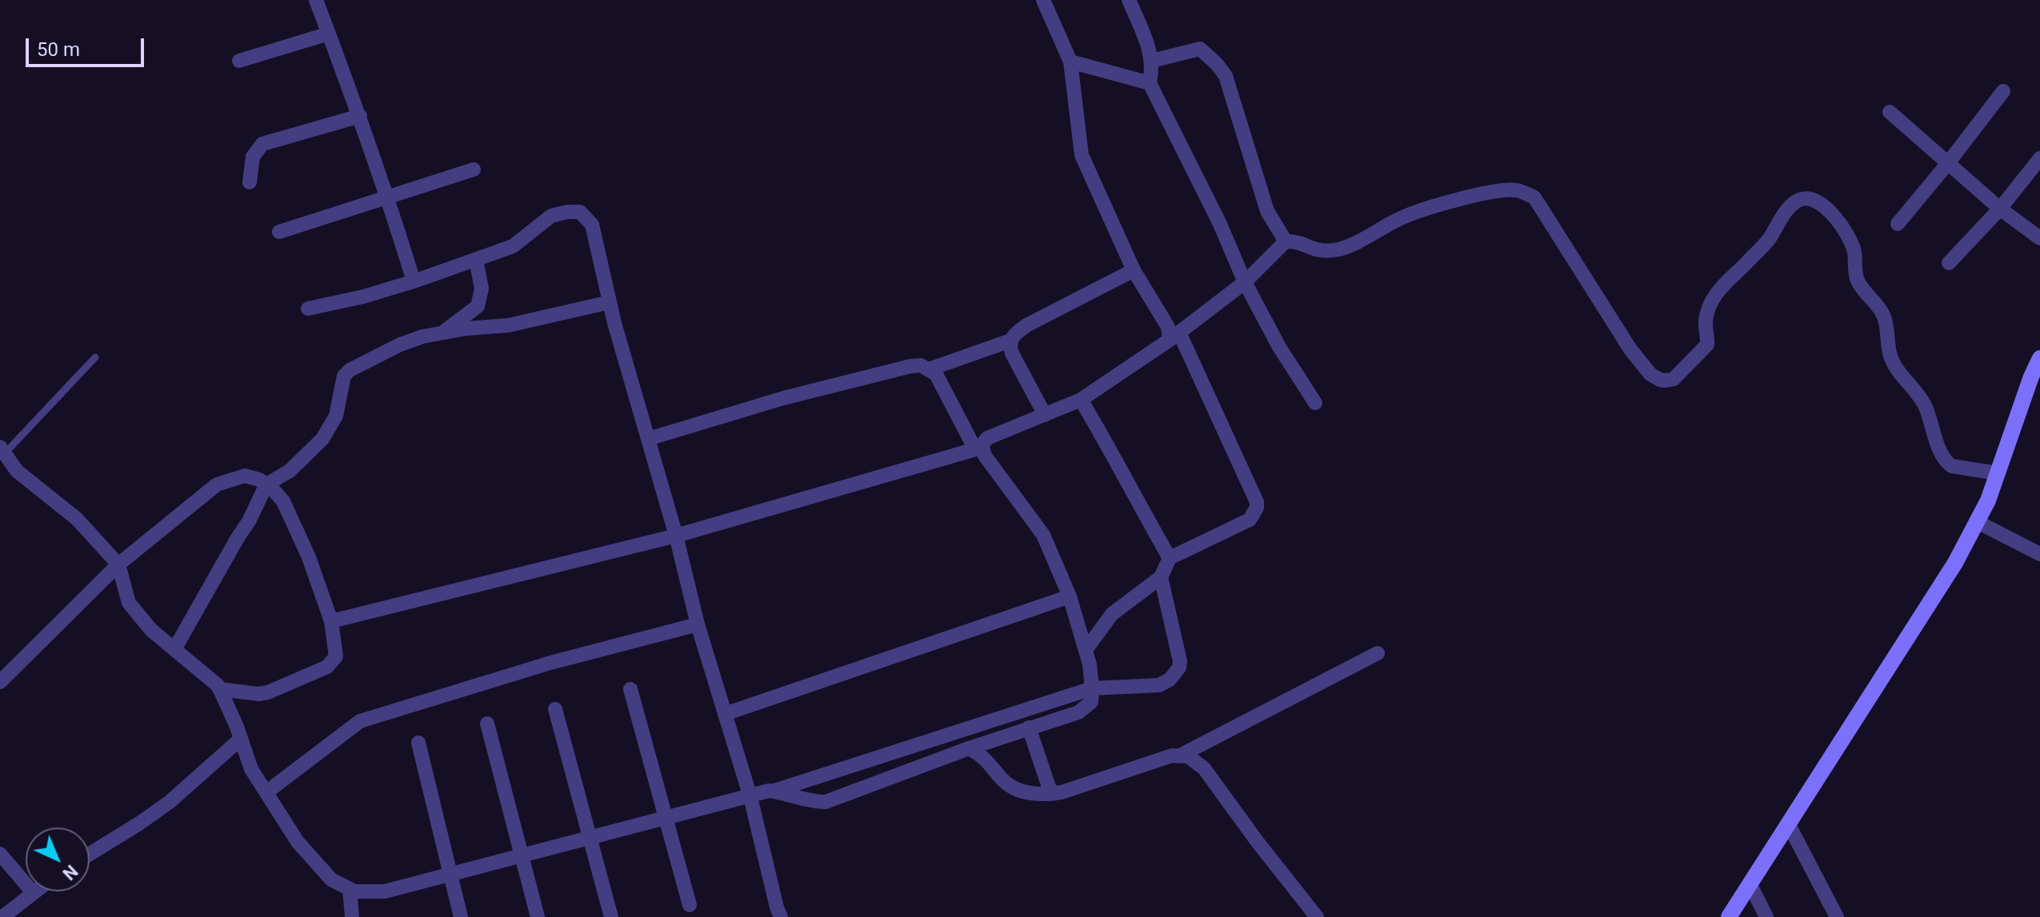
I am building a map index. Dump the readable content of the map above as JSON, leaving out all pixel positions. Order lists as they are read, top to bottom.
{
  "scale_bar": "50 m",
  "north": "bottom right"
}
